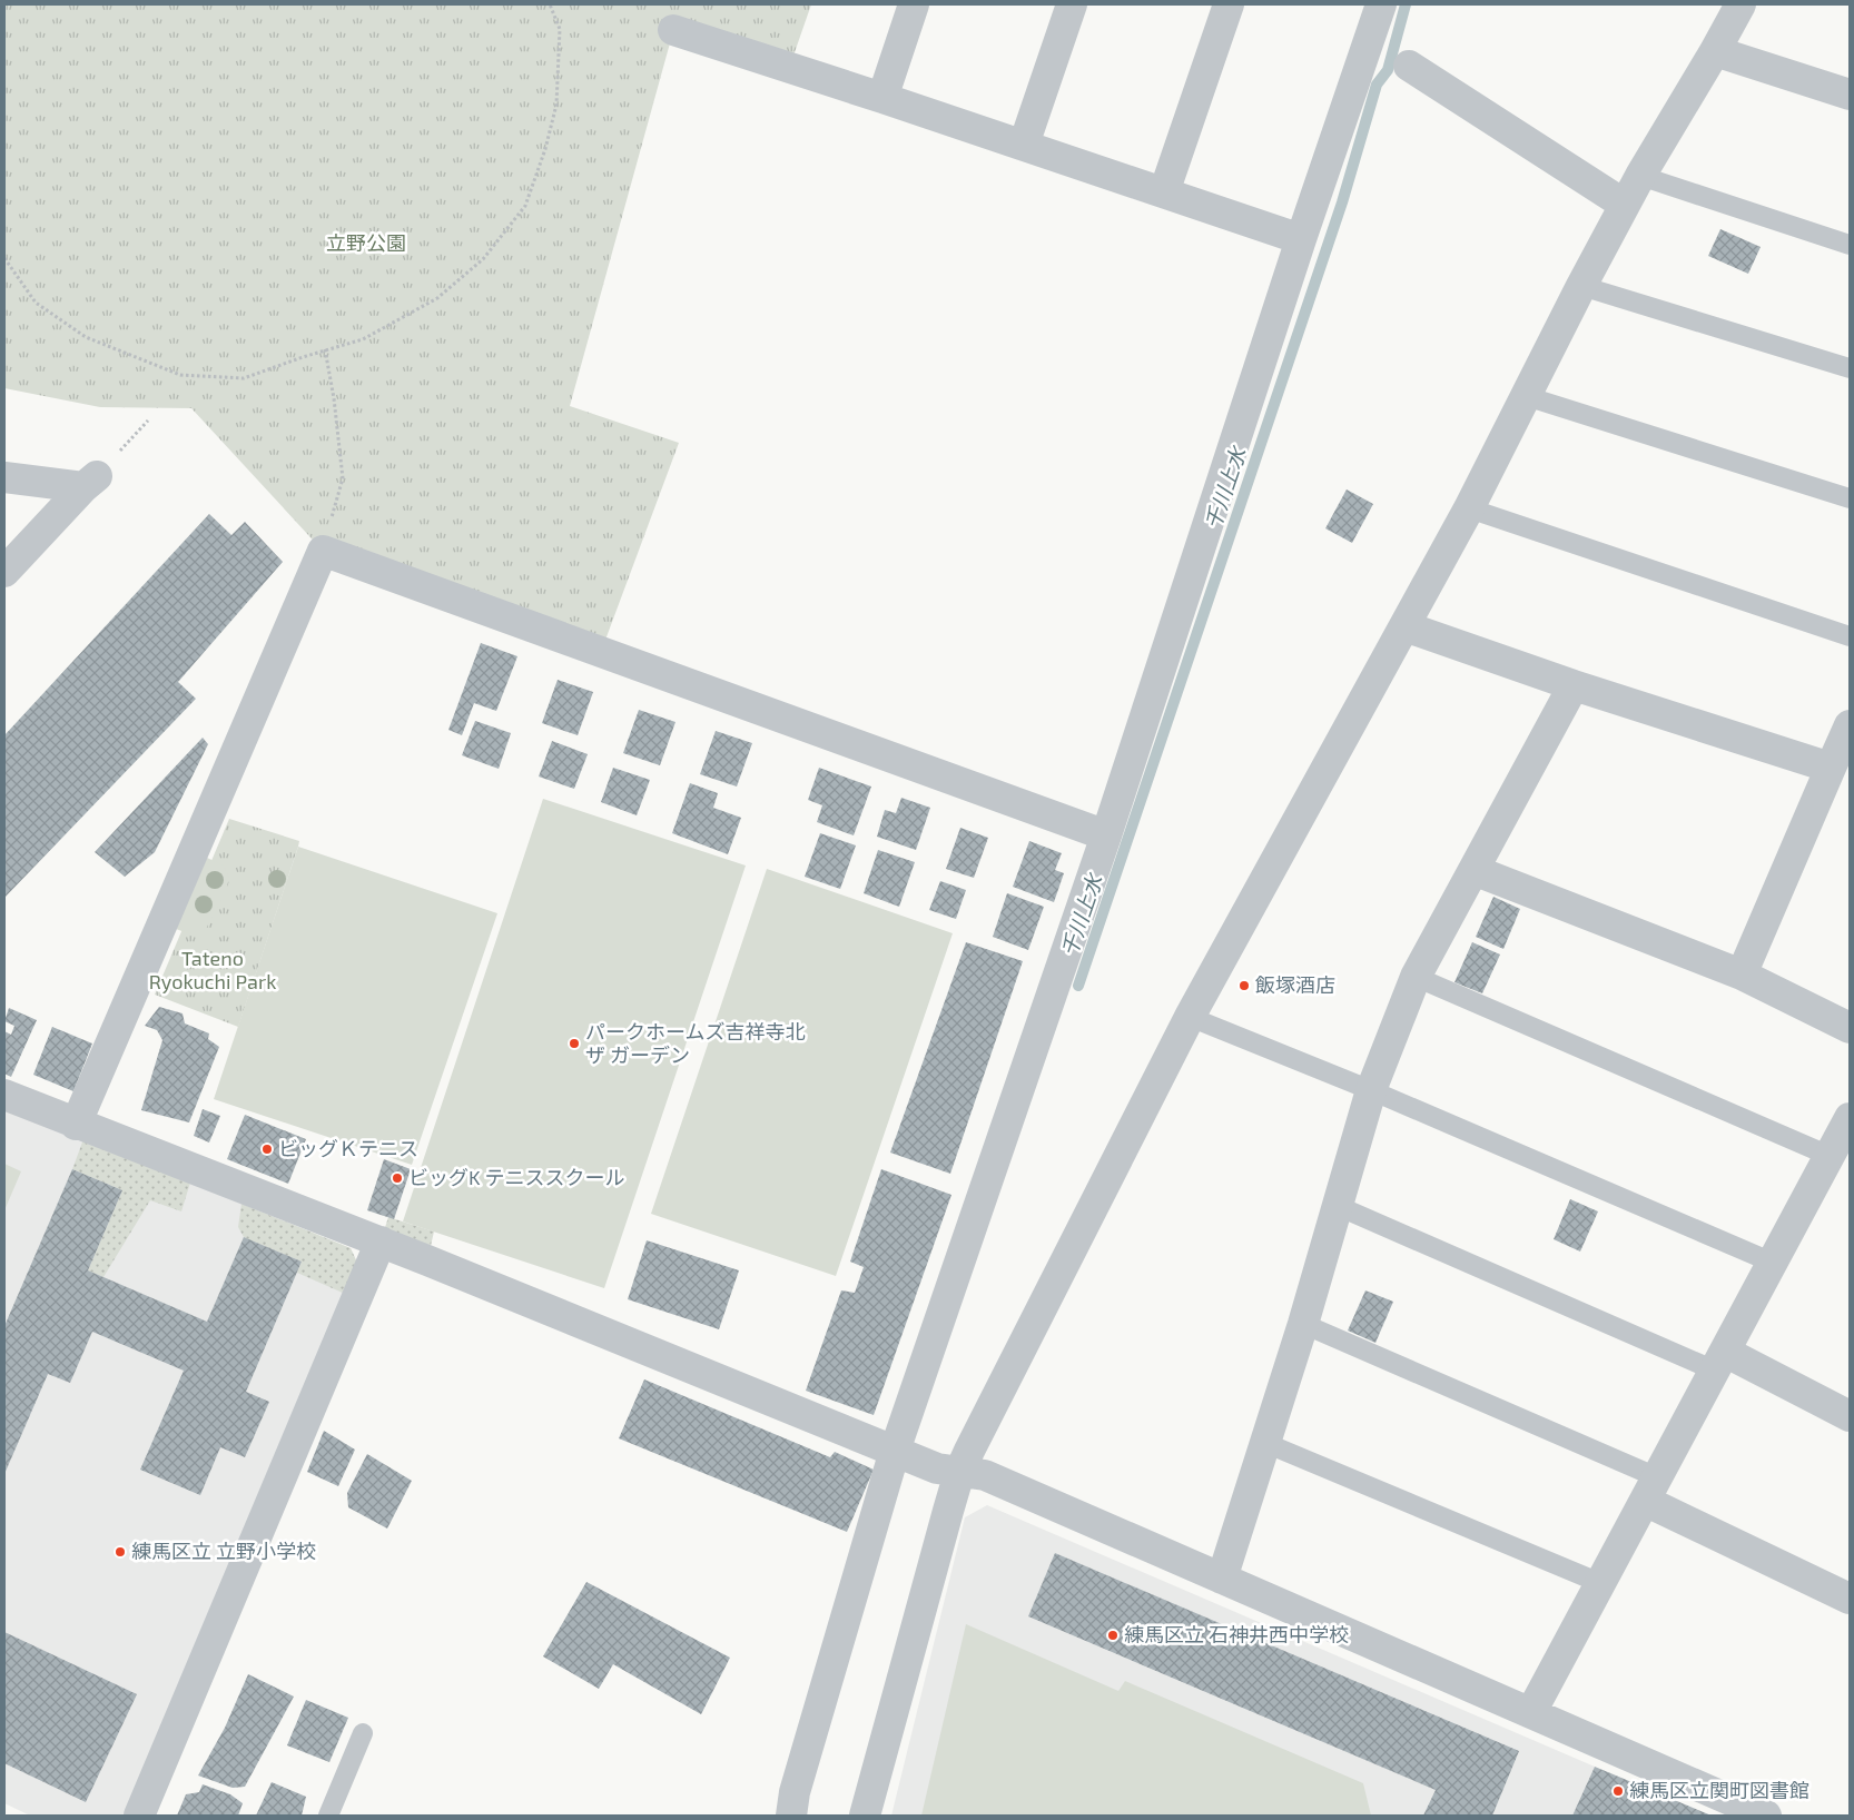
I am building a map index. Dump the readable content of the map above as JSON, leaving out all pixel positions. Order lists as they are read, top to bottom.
{
  "water": ["千川上水"],
  "parks": ["立野公園", "Tateno Ryokuchi Park"],
  "places": [
    "飯塚酒店",
    "パークホームズ吉祥寺北 ザ ガーデン",
    "ビッグＫテニス",
    "ビッグK テニススクール",
    "練馬区立 立野小学校",
    "練馬区立 石神井西中学校",
    "練馬区立関町図書館"
  ]
}
